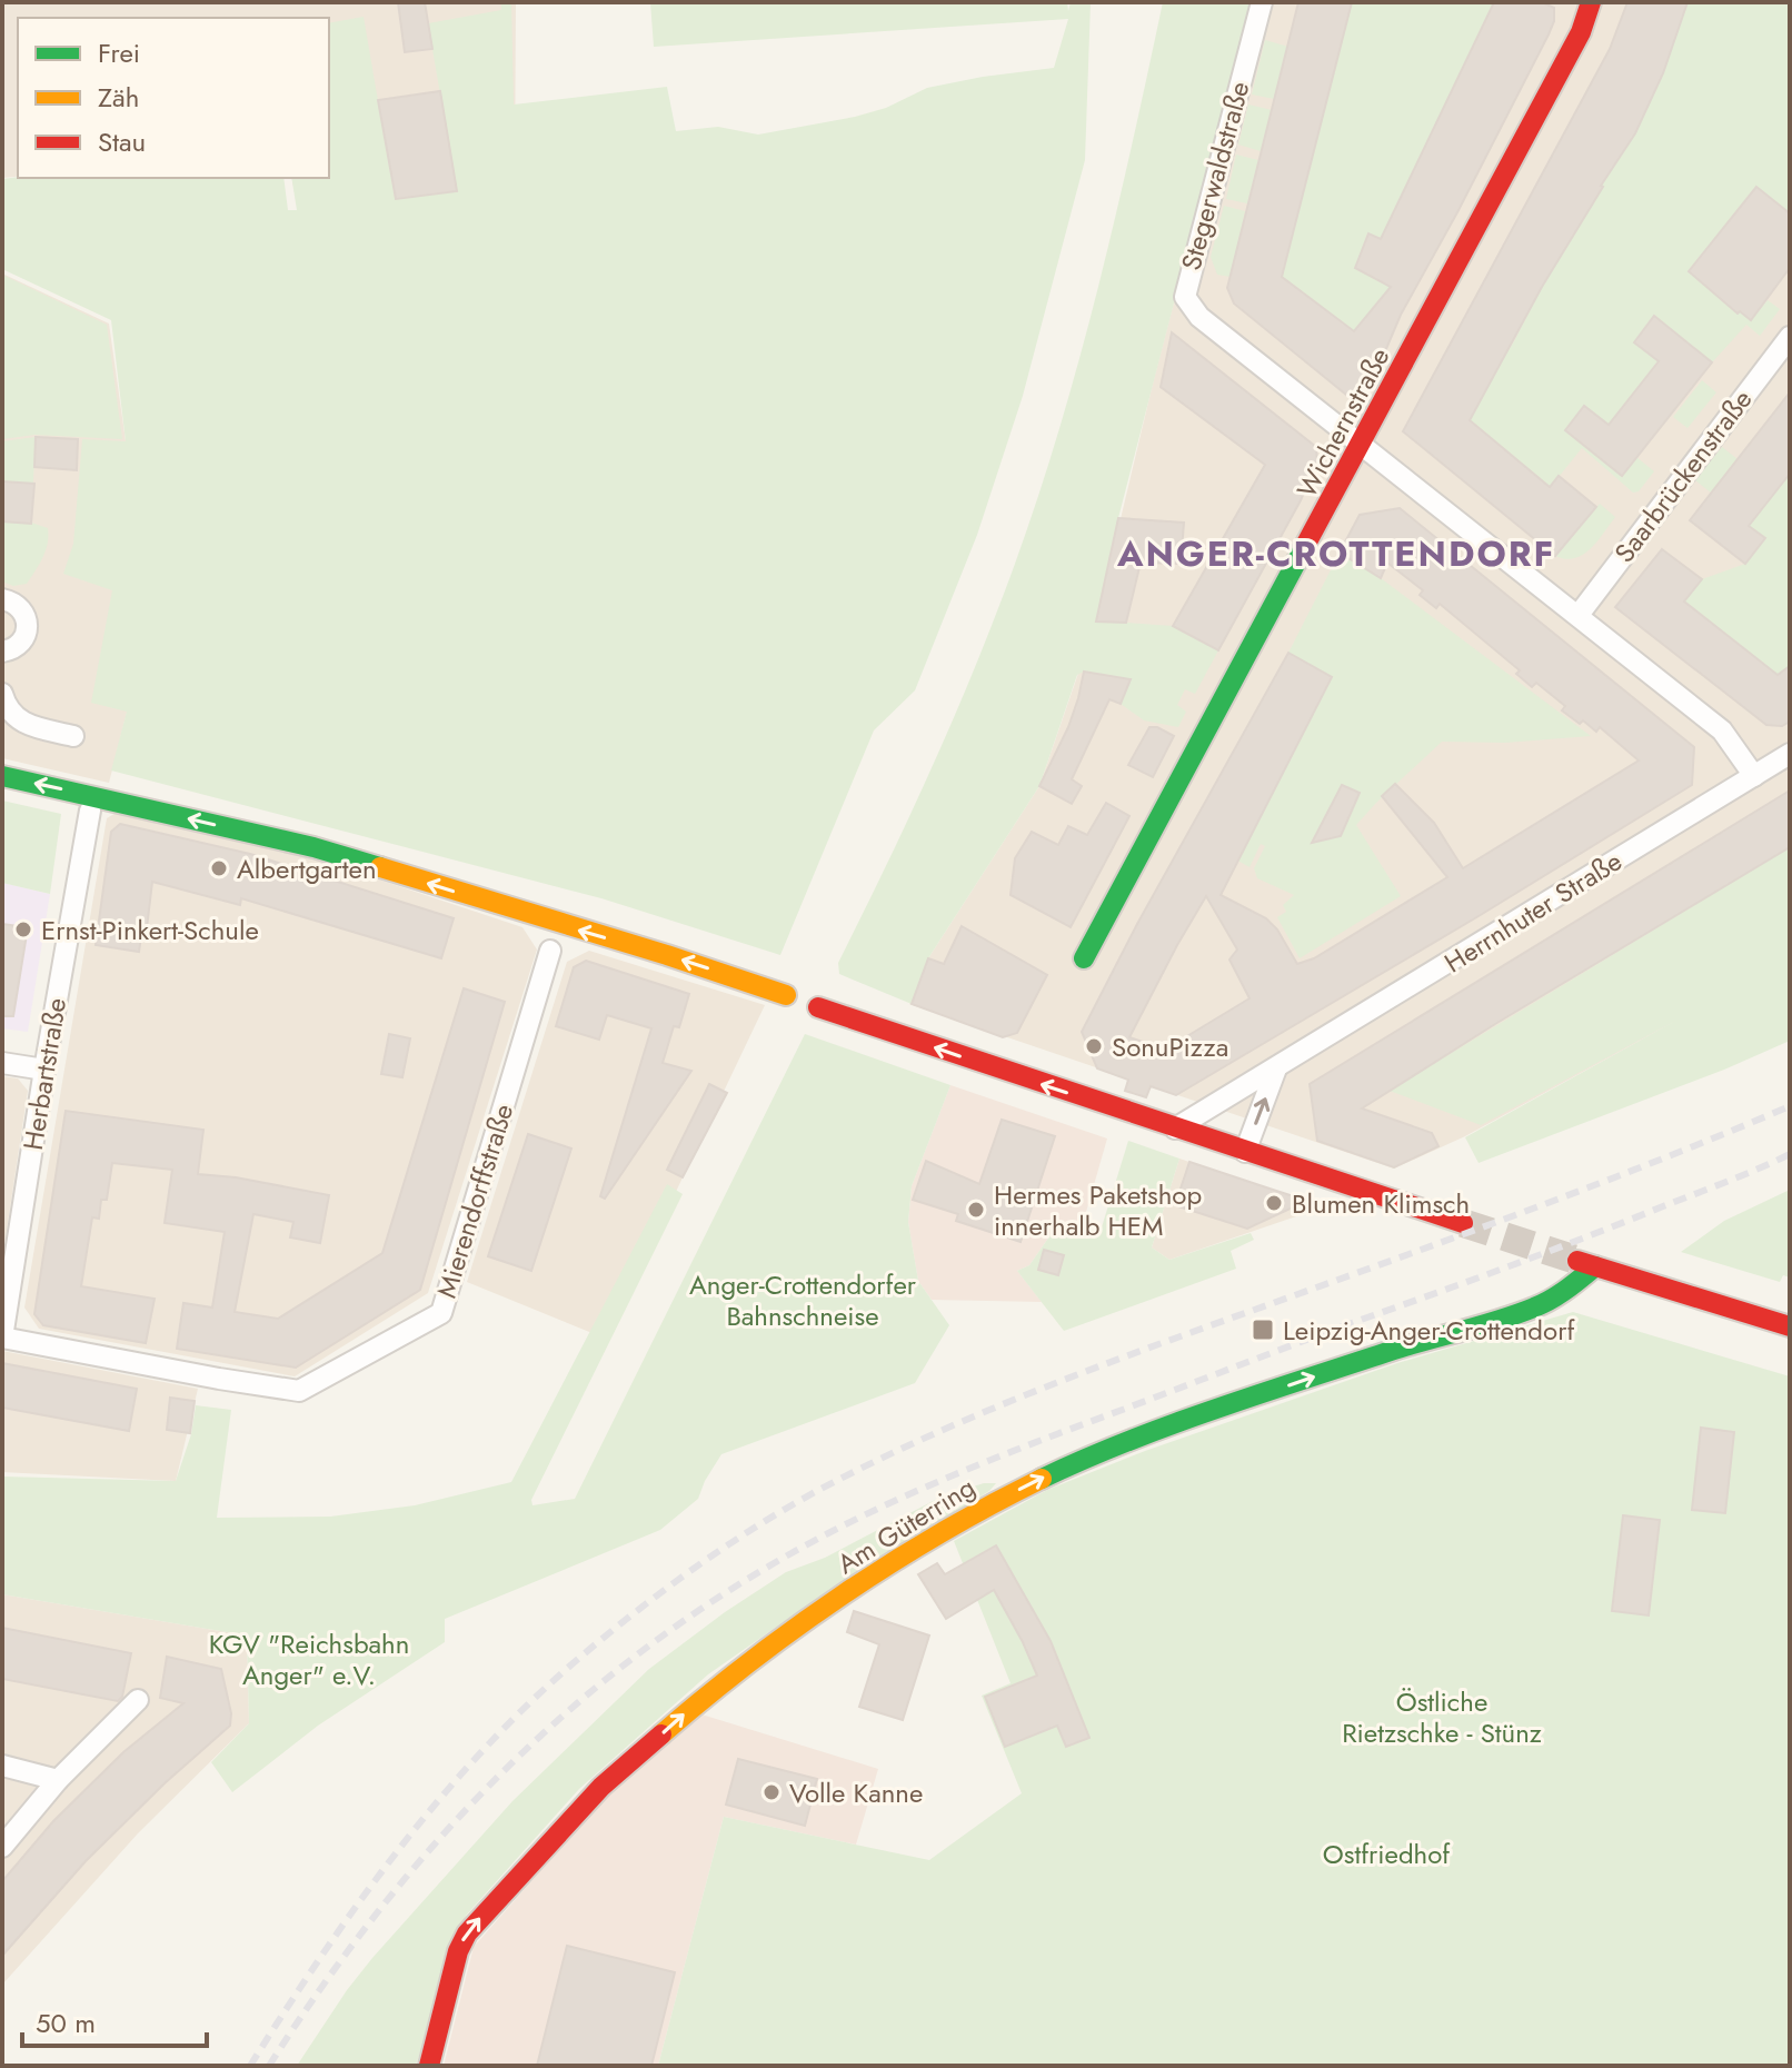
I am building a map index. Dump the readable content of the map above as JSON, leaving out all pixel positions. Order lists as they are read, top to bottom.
{
  "streets": {
    "street": [
      "Stegerwaldstraße",
      "Wichernstraße",
      "Saarbrückenstraße",
      "Herrnhuter Straße",
      "Herbartstraße",
      "Mierendorffstraße",
      "Am Güterring"
    ]
  },
  "crossings": [
    ["Stegerwaldstraße", "Wichernstraße"],
    ["Stegerwaldstraße", "Saarbrückenstraße"],
    ["Stegerwaldstraße", "Herrnhuter Straße"],
    ["Herbartstraße", "Mierendorffstraße"]
  ],
  "one_way": ["Am Güterring"],
  "districts": ["ANGER-CROTTENDORF"],
  "parks": [
    "Anger-Crottendorfer Bahnschneise",
    "KGV \"Reichsbahn Anger\" e.V.",
    "Östliche Rietzschke - Stünz",
    "Ostfriedhof"
  ],
  "places": {
    "other": [
      "Albertgarten",
      "Ernst-Pinkert-Schule",
      "SonuPizza",
      "Blumen Klimsch",
      "Hermes Paketshop innerhalb HEM",
      "Volle Kanne"
    ],
    "transit": ["Leipzig-Anger-Crottendorf"]
  },
  "legend": ["Frei", "Zäh", "Stau"],
  "scale_bar": "50 m"
}
